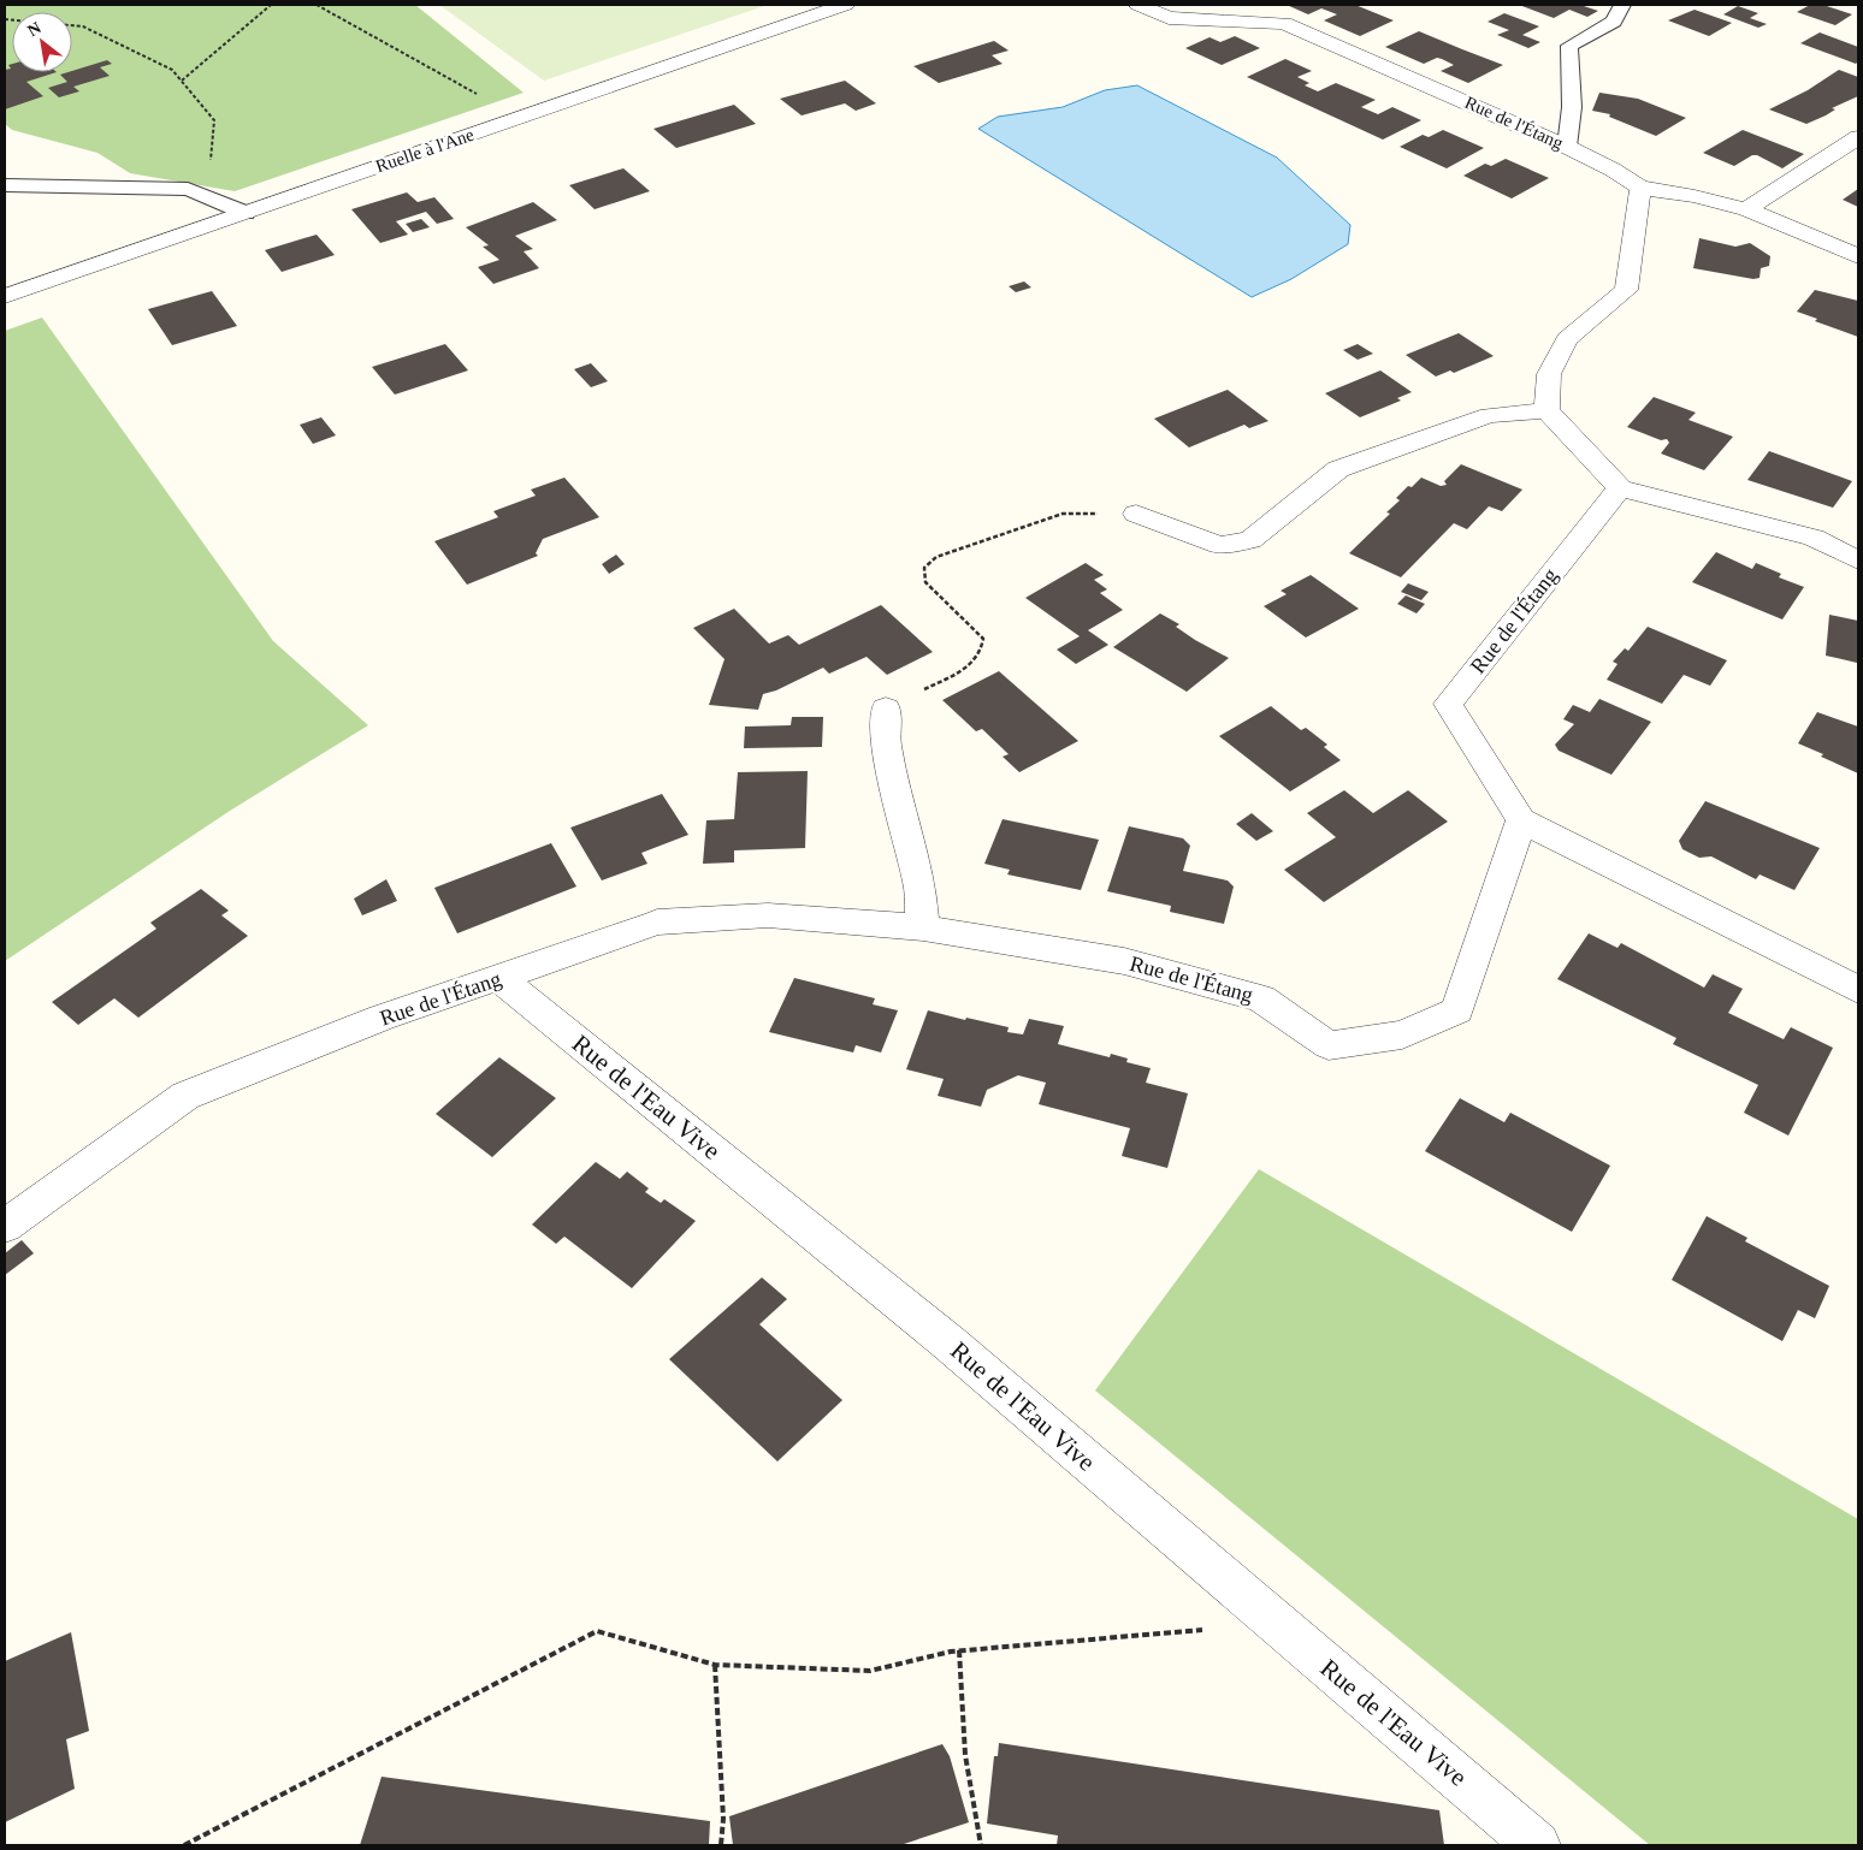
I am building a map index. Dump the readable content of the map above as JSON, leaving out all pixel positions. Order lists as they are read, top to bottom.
{
  "streets": {
    "street": ["Rue de l'Étang", "Ruelle à l'Ane", "Rue de l'Eau Vive"]
  },
  "crossings": [
    ["Rue de l'Étang", "Rue de l'Eau Vive"]
  ],
  "north": "top left"
}
